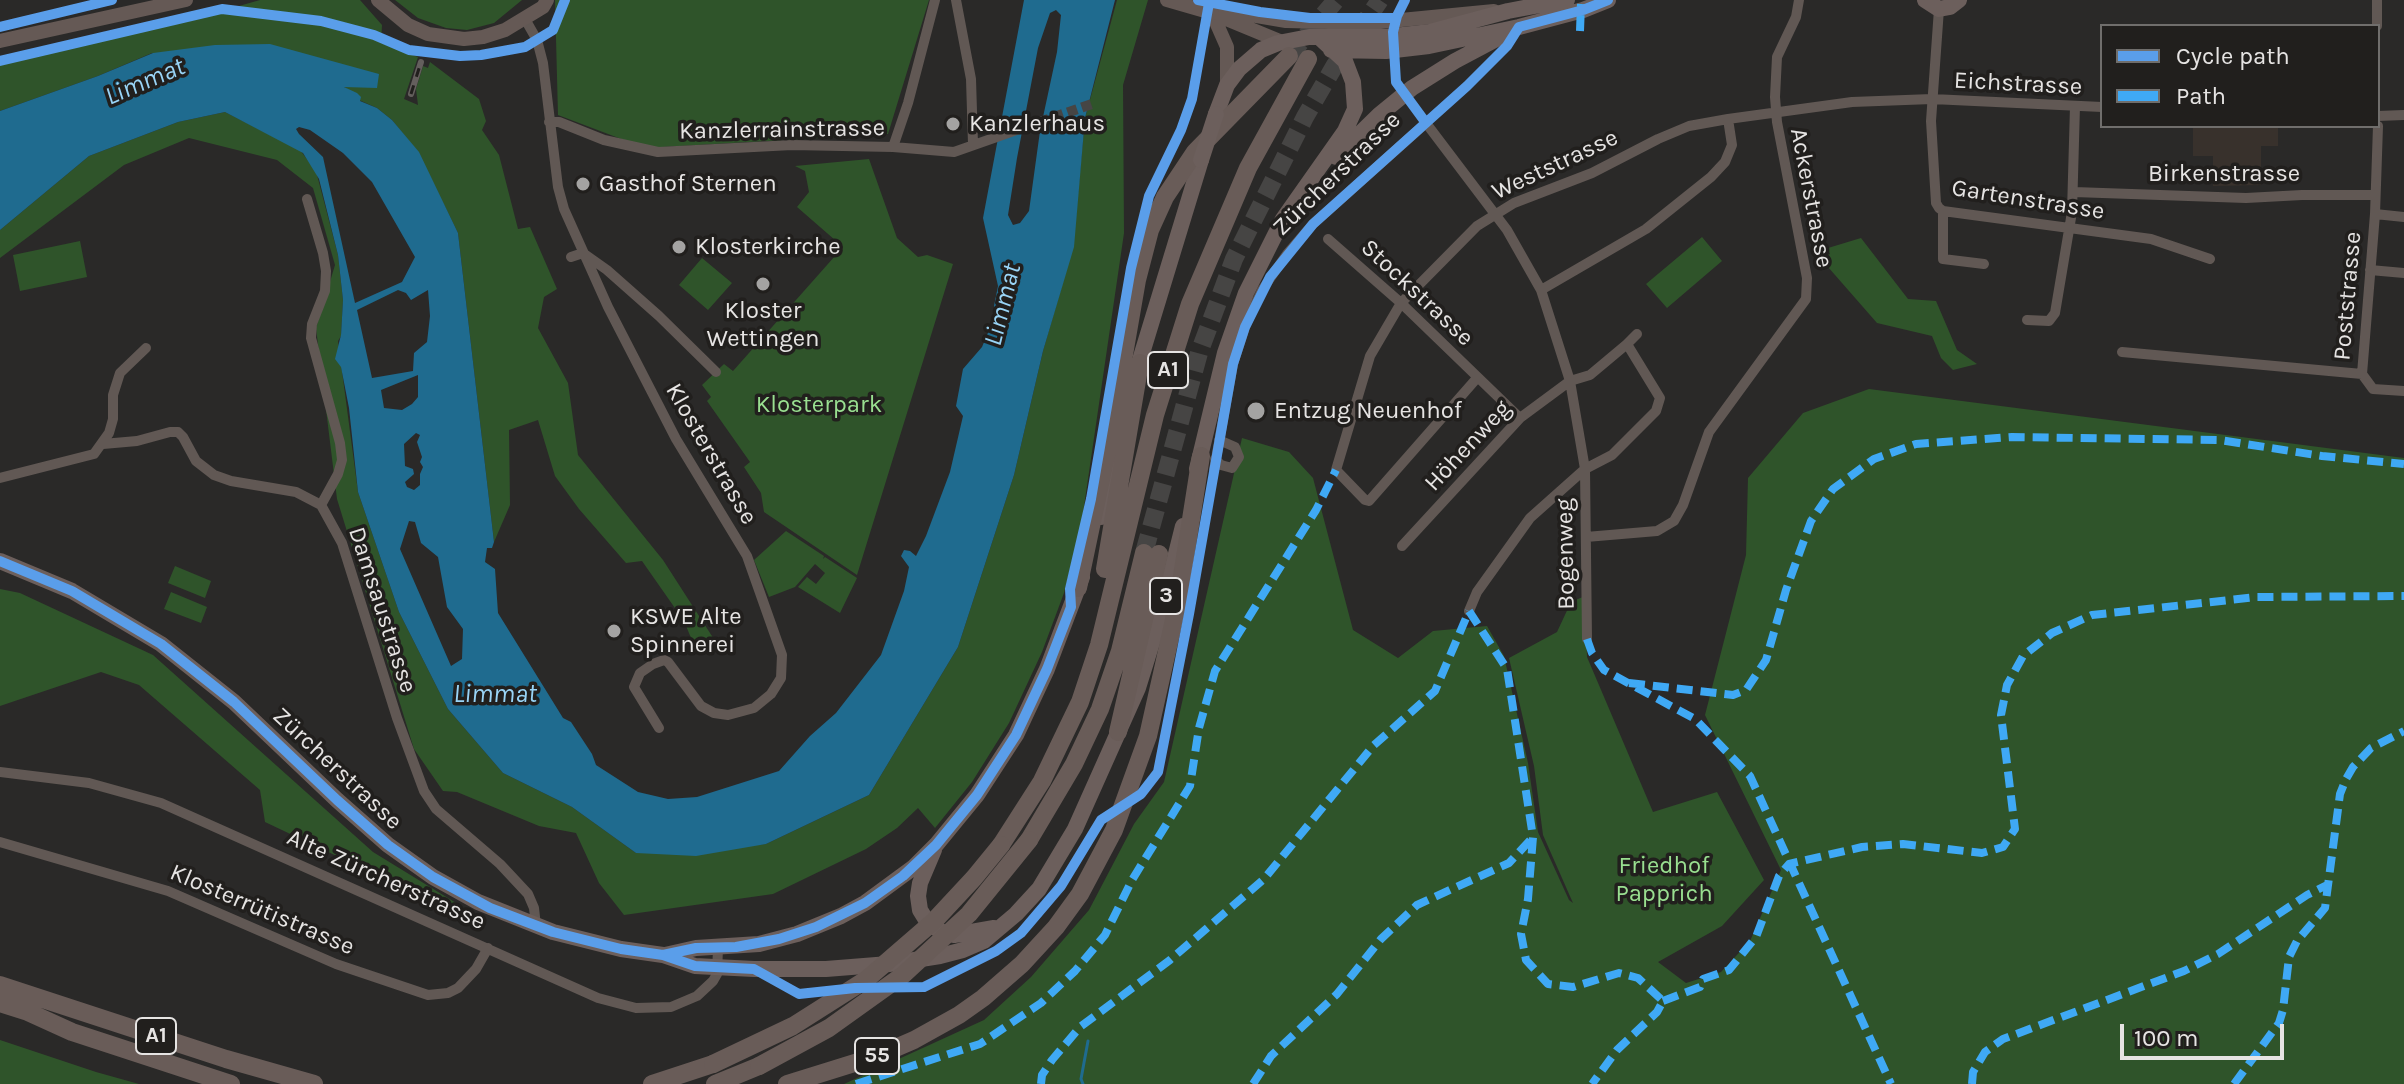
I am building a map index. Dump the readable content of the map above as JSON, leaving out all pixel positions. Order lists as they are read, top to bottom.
{
  "streets": {
    "highway": ["A1", "55"],
    "main road": ["Zürcherstrasse", "3"],
    "street": [
      "Eichstrasse",
      "Kanzlerrainstrasse",
      "Weststrasse",
      "Birkenstrasse",
      "Ackerstrasse",
      "Gartenstrasse",
      "Stockstrasse",
      "Poststrasse",
      "Höhenweg",
      "Klosterstrasse",
      "Bogenweg",
      "Damsaustrasse",
      "Alte Zürcherstrasse",
      "Klosterrütistrasse"
    ]
  },
  "crossings": [
    ["Eichstrasse", "Weststrasse"],
    ["Eichstrasse", "Gartenstrasse"],
    ["Kanzlerrainstrasse", "Klosterstrasse"],
    ["Weststrasse", "Ackerstrasse"],
    ["Weststrasse", "Gartenstrasse"],
    ["Weststrasse", "Stockstrasse"],
    ["Weststrasse", "Bogenweg"],
    ["Zürcherstrasse", "Bogenweg"],
    ["Zürcherstrasse", "3"],
    ["Zürcherstrasse", "Damsaustrasse"],
    ["Zürcherstrasse", "55"],
    ["Birkenstrasse", "Poststrasse"],
    ["Ackerstrasse", "Bogenweg"],
    ["Stockstrasse", "Höhenweg"],
    ["Höhenweg", "Bogenweg"],
    ["3", "Alte Zürcherstrasse"],
    ["3", "55"],
    ["Alte Zürcherstrasse", "Klosterrütistrasse"]
  ],
  "water": ["Limmat"],
  "parks": ["Klosterpark", "Friedhof Papprich"],
  "places": [
    "Kanzlerhaus",
    "Gasthof Sternen",
    "Klosterkirche",
    "Kloster Wettingen",
    "Entzug Neuenhof",
    "KSWE Alte Spinnerei"
  ],
  "legend": ["Cycle path", "Path"],
  "scale_bar": "100 m"
}
